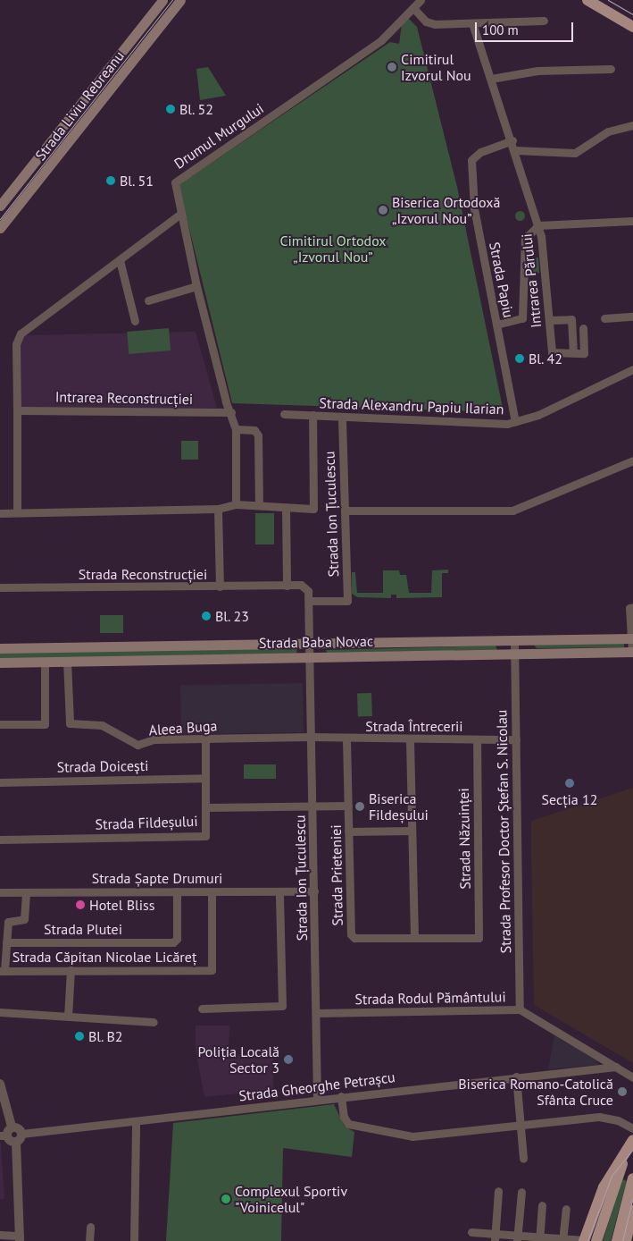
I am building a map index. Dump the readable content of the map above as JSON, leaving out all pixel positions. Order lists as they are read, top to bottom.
{
  "streets": {
    "main road": ["Strada Liviu Rebreanu", "Strada Baba Novac"],
    "street": [
      "Drumul Murgului",
      "Strada Papiu",
      "Intrarea Părului",
      "Intrarea Reconstrucției",
      "Strada Alexandru Papiu Ilarian",
      "Strada Ion Țuculescu",
      "Strada Reconstrucției",
      "Strada Întrecerii",
      "Aleea Buga",
      "Strada Doicești",
      "Strada Fildeșului",
      "Strada Profesor Doctor Ștefan S. Nicolau",
      "Strada Năzuinței",
      "Strada Prieteniei",
      "Strada Șapte Drumuri",
      "Strada Plutei",
      "Strada Căpitan Nicolae Licăreț",
      "Strada Rodul Pământului",
      "Strada Gheorghe Petrașcu"
    ]
  },
  "crossings": [
    ["Strada Papiu", "Intrarea Părului"],
    ["Strada Papiu", "Strada Alexandru Papiu Ilarian"],
    ["Strada Alexandru Papiu Ilarian", "Strada Ion Țuculescu"],
    ["Strada Ion Țuculescu", "Strada Reconstrucției"],
    ["Strada Ion Țuculescu", "Strada Baba Novac"],
    ["Strada Ion Țuculescu", "Strada Întrecerii"],
    ["Strada Ion Țuculescu", "Aleea Buga"],
    ["Strada Ion Țuculescu", "Strada Fildeșului"],
    ["Strada Ion Țuculescu", "Strada Șapte Drumuri"],
    ["Strada Ion Țuculescu", "Strada Rodul Pământului"],
    ["Strada Ion Țuculescu", "Strada Gheorghe Petrașcu"],
    ["Strada Baba Novac", "Aleea Buga"],
    ["Strada Baba Novac", "Strada Profesor Doctor Ștefan S. Nicolau"],
    ["Strada Întrecerii", "Aleea Buga"],
    ["Strada Întrecerii", "Strada Profesor Doctor Ștefan S. Nicolau"],
    ["Strada Întrecerii", "Strada Năzuinței"],
    ["Strada Întrecerii", "Strada Prieteniei"],
    ["Strada Fildeșului", "Strada Prieteniei"],
    ["Strada Profesor Doctor Ștefan S. Nicolau", "Strada Rodul Pământului"],
    ["Strada Năzuinței", "Strada Prieteniei"],
    ["Strada Șapte Drumuri", "Strada Plutei"],
    ["Strada Șapte Drumuri", "Strada Căpitan Nicolae Licăreț"],
    ["Strada Rodul Pământului", "Strada Gheorghe Petrașcu"]
  ],
  "parks": ["Cimitirul Ortodox „Izvorul Nou”"],
  "places": [
    "Cimitirul Izvorul Nou",
    "Bl. 52",
    "Bl. 51",
    "Biserica Ortodoxă „Izvorul Nou”",
    "Bl. 42",
    "Bl. 23",
    "Secția 12",
    "Biserica Fildeșului",
    "Hotel Bliss",
    "Bl. B2",
    "Poliția Locală Sector 3",
    "Biserica Romano-Catolică Sfânta Cruce",
    "Complexul Sportiv \"Voinicelul\""
  ],
  "scale_bar": "100 m"
}
